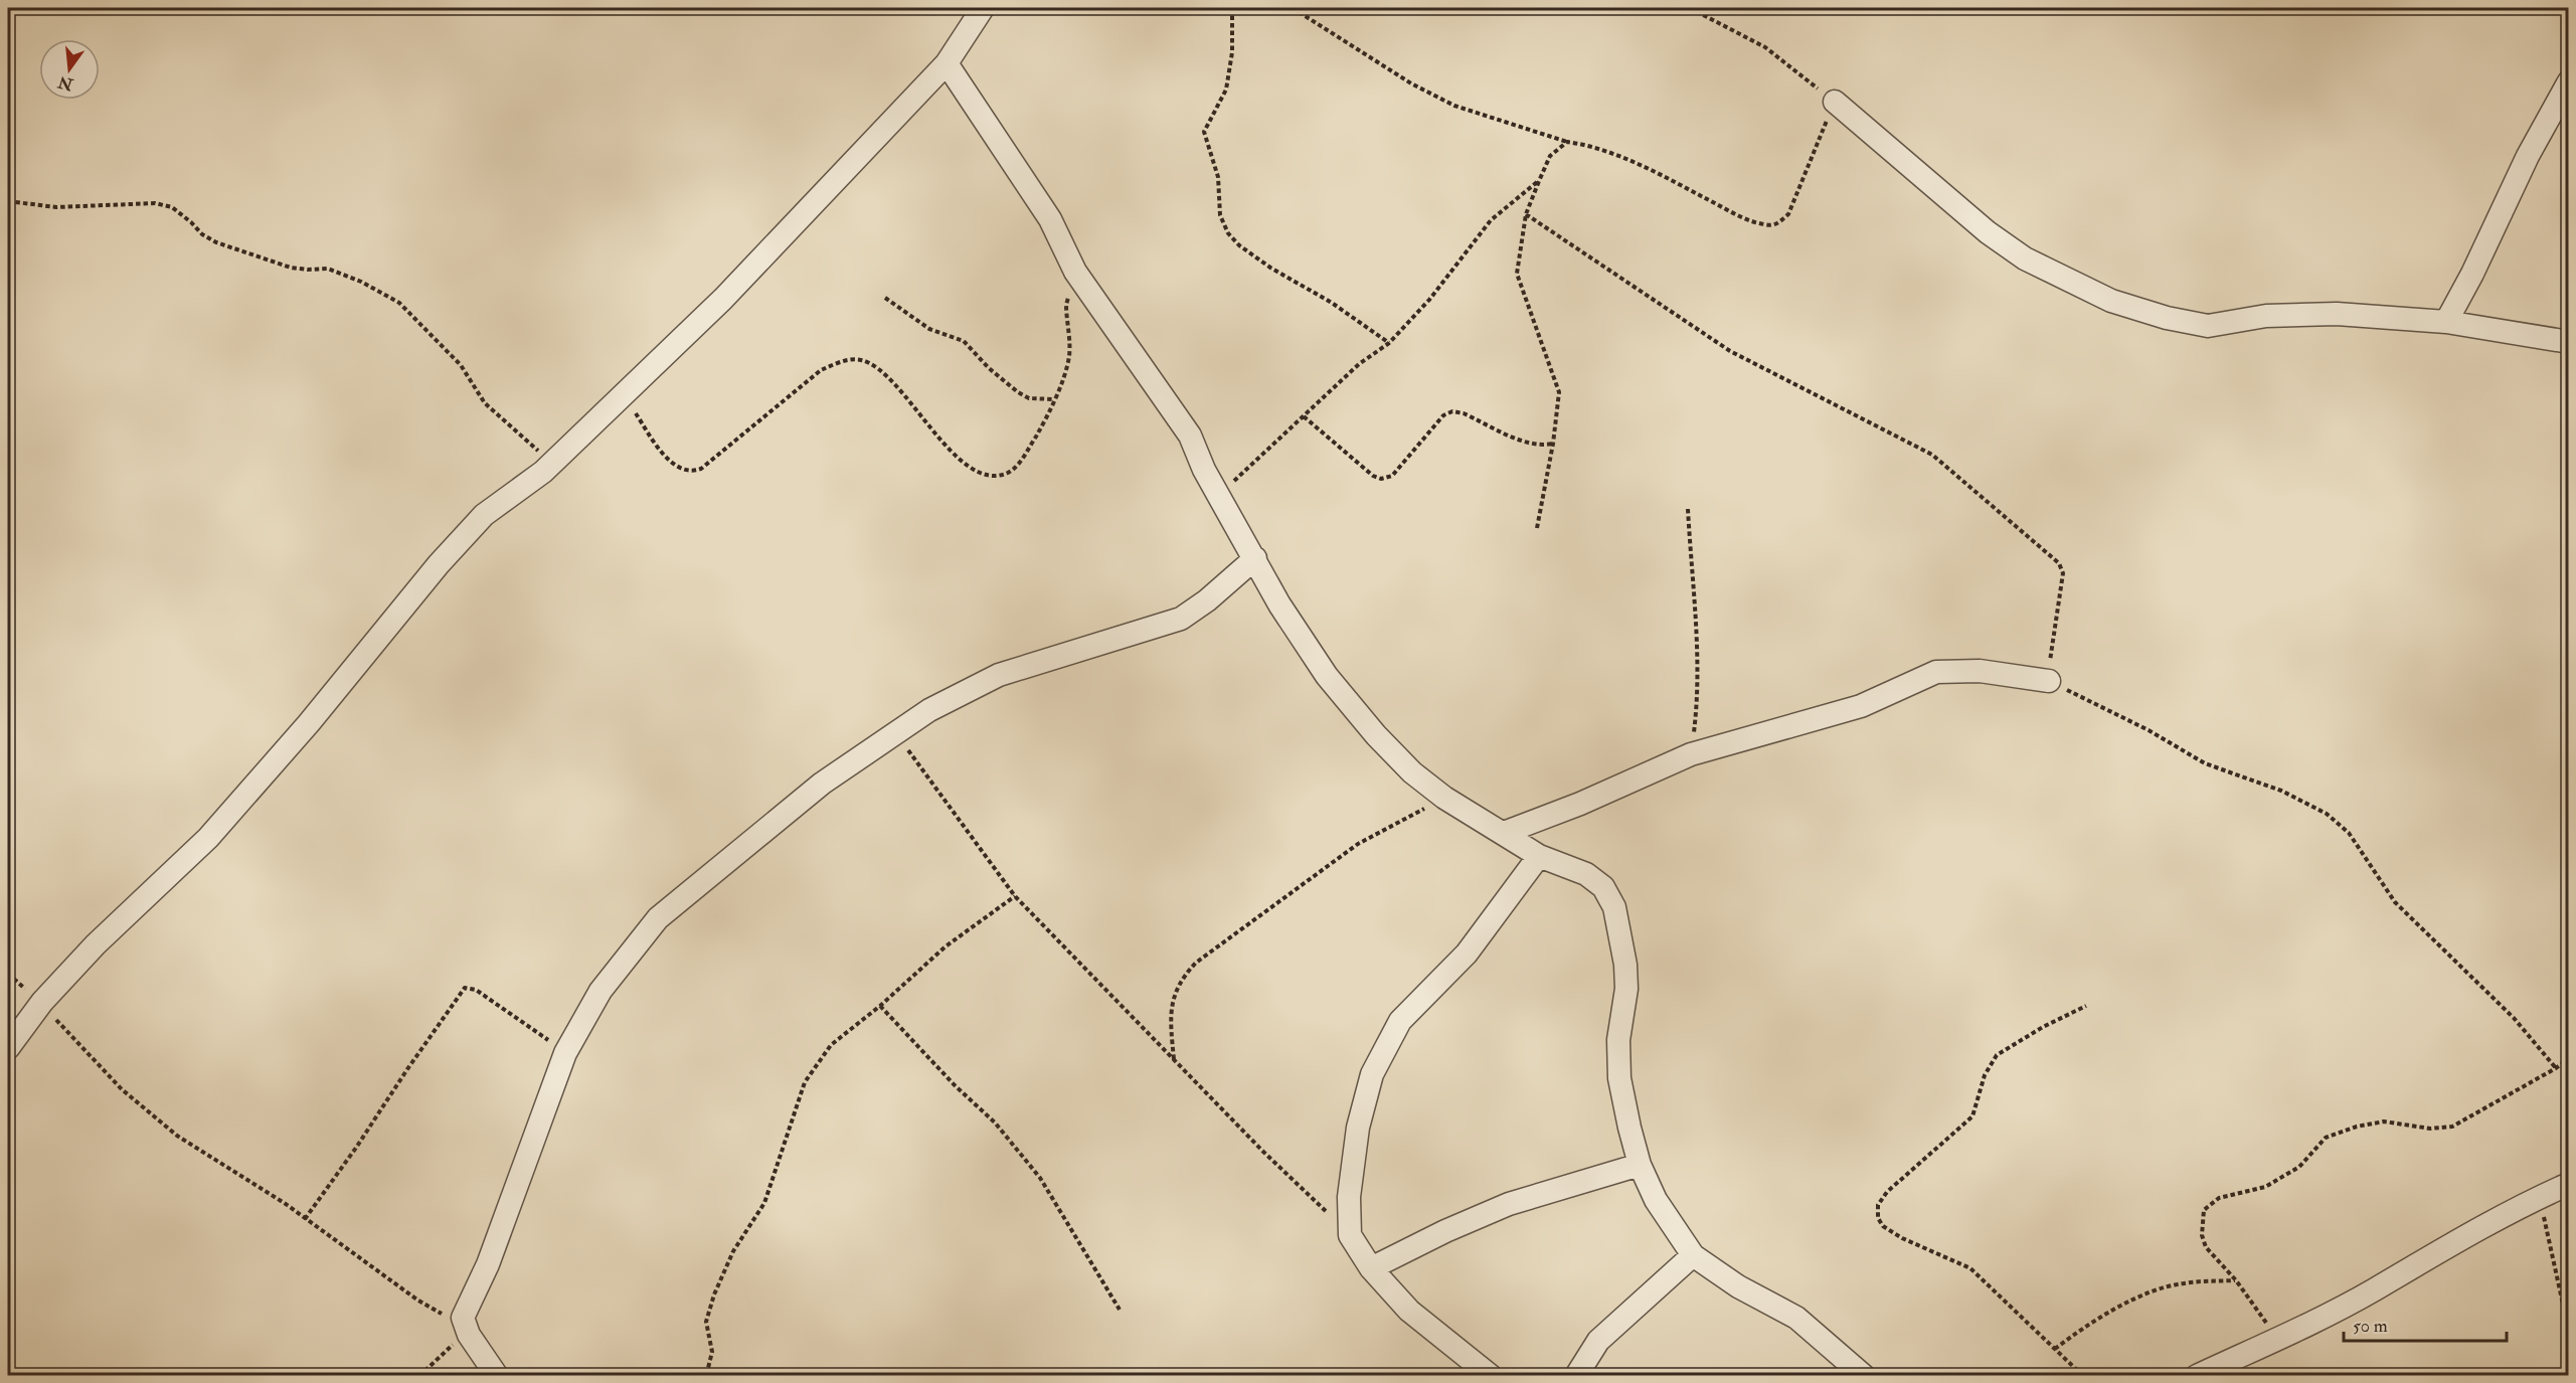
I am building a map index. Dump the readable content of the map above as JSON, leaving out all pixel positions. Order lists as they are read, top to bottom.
{
  "scale_bar": "50 m",
  "north": "bottom"
}
